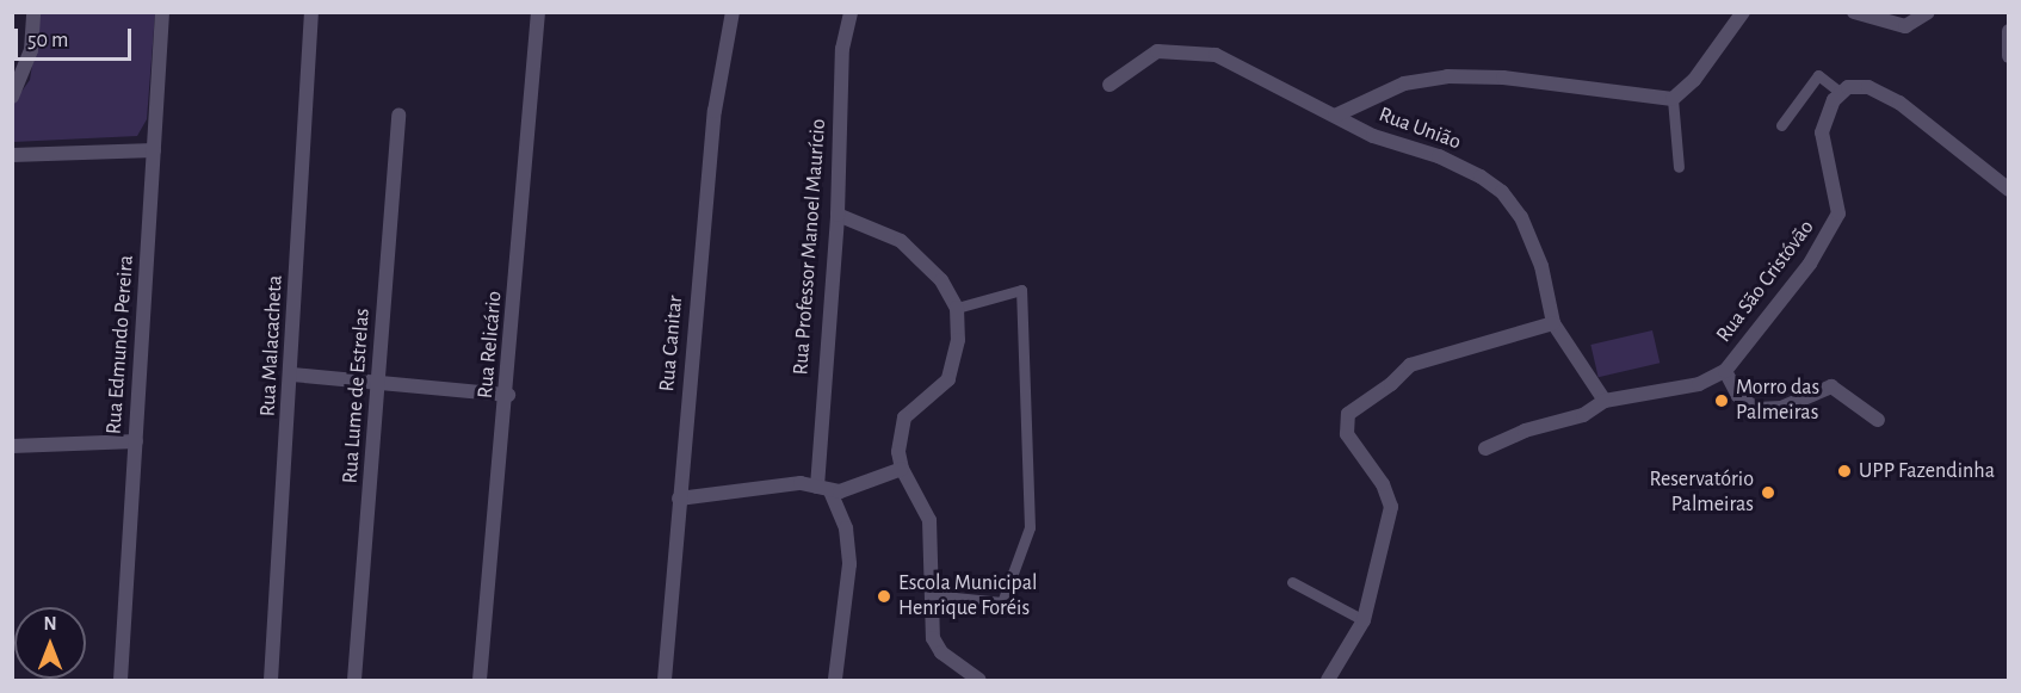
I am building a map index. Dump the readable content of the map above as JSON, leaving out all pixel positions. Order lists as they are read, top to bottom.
{
  "streets": {
    "street": [
      "Rua União",
      "Rua Professor Manoel Maurício",
      "Rua São Cristóvão",
      "Rua Canitar",
      "Rua Edmundo Pereira",
      "Rua Relicário",
      "Rua Malacacheta",
      "Rua Lume de Estrelas"
    ]
  },
  "crossings": [
    ["Rua União", "Rua São Cristóvão"]
  ],
  "places": [
    "Morro das Palmeiras",
    "UPP Fazendinha",
    "Reservatório Palmeiras",
    "Escola Municipal Henrique Foréis"
  ],
  "scale_bar": "50 m",
  "north": "top"
}
